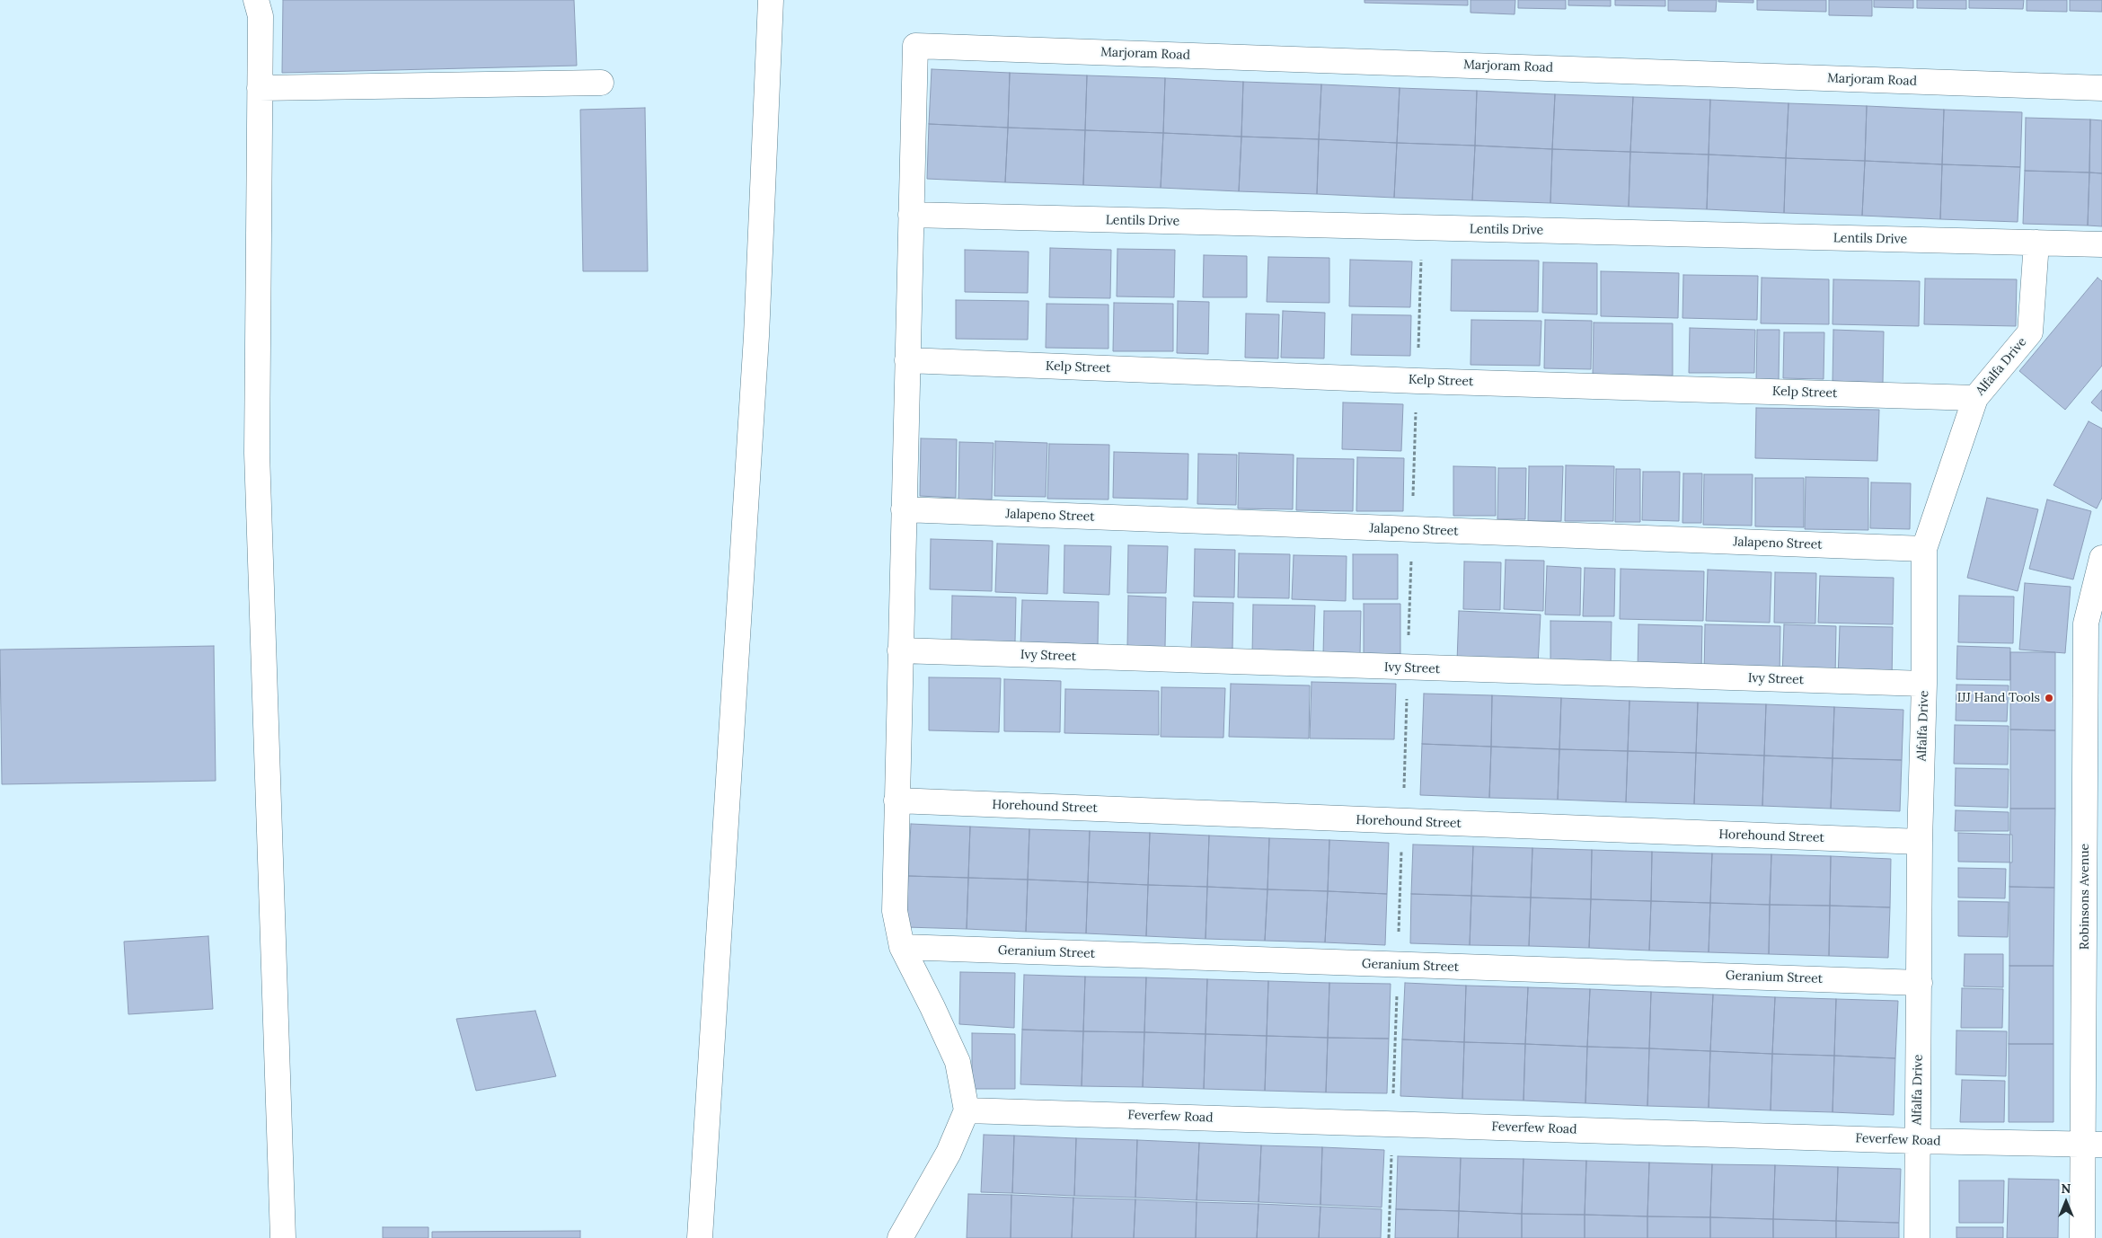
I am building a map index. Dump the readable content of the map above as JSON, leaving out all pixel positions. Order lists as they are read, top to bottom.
{
  "streets": {
    "street": [
      "Marjoram Road",
      "Lentils Drive",
      "Alfalfa Drive",
      "Kelp Street",
      "Jalapeno Street",
      "Ivy Street",
      "Horehound Street",
      "Robinsons Avenue",
      "Geranium Street",
      "Feverfew Road"
    ]
  },
  "crossings": [
    ["Marjoram Road", "Lentils Drive"],
    ["Lentils Drive", "Alfalfa Drive"],
    ["Alfalfa Drive", "Kelp Street"],
    ["Alfalfa Drive", "Jalapeno Street"],
    ["Alfalfa Drive", "Ivy Street"],
    ["Alfalfa Drive", "Horehound Street"],
    ["Alfalfa Drive", "Geranium Street"],
    ["Alfalfa Drive", "Feverfew Road"],
    ["Robinsons Avenue", "Feverfew Road"]
  ],
  "places": ["IJJ Hand Tools"],
  "north": "top"
}
